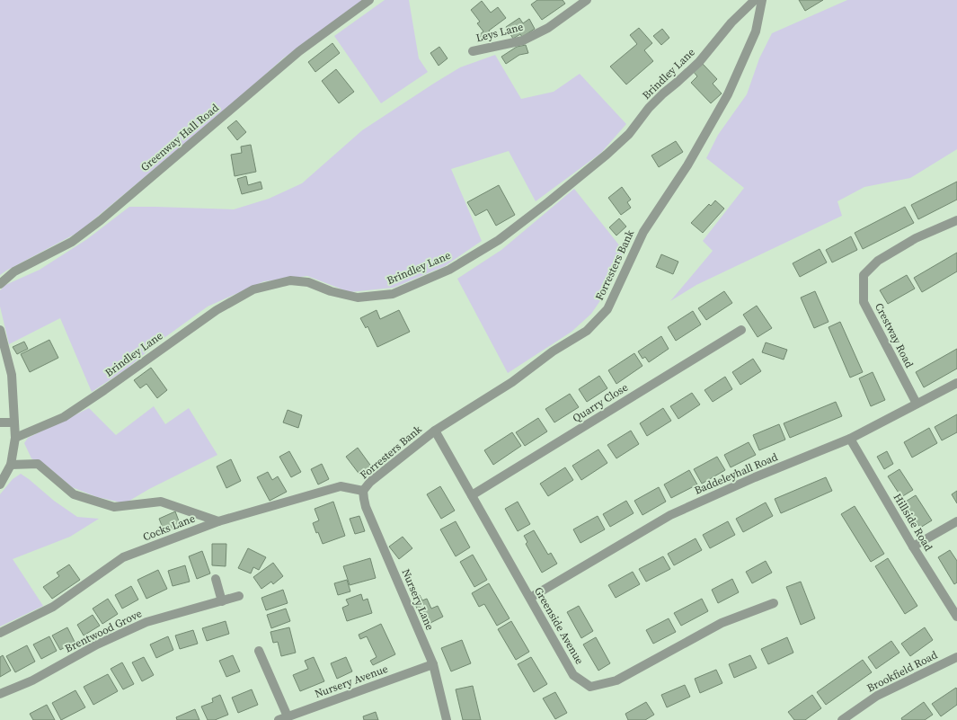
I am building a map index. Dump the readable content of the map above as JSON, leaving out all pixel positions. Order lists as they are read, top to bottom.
{
  "streets": {
    "street": [
      "Leys Lane",
      "Brindley Lane",
      "Greenway Hall Road",
      "Forresters Bank",
      "Crestway Road",
      "Quarry Close",
      "Baddeleyhall Road",
      "Hillside Road",
      "Cocks Lane",
      "Nursery Lane",
      "Greenside Avenue",
      "Brentwood Grove",
      "Brookfield Road",
      "Nursery Avenue"
    ]
  },
  "crossings": [
    ["Forresters Bank", "Cocks Lane"],
    ["Forresters Bank", "Nursery Lane"],
    ["Forresters Bank", "Greenside Avenue"],
    ["Crestway Road", "Baddeleyhall Road"],
    ["Quarry Close", "Greenside Avenue"],
    ["Baddeleyhall Road", "Hillside Road"],
    ["Baddeleyhall Road", "Greenside Avenue"],
    ["Cocks Lane", "Nursery Lane"],
    ["Nursery Lane", "Nursery Avenue"]
  ]
}
